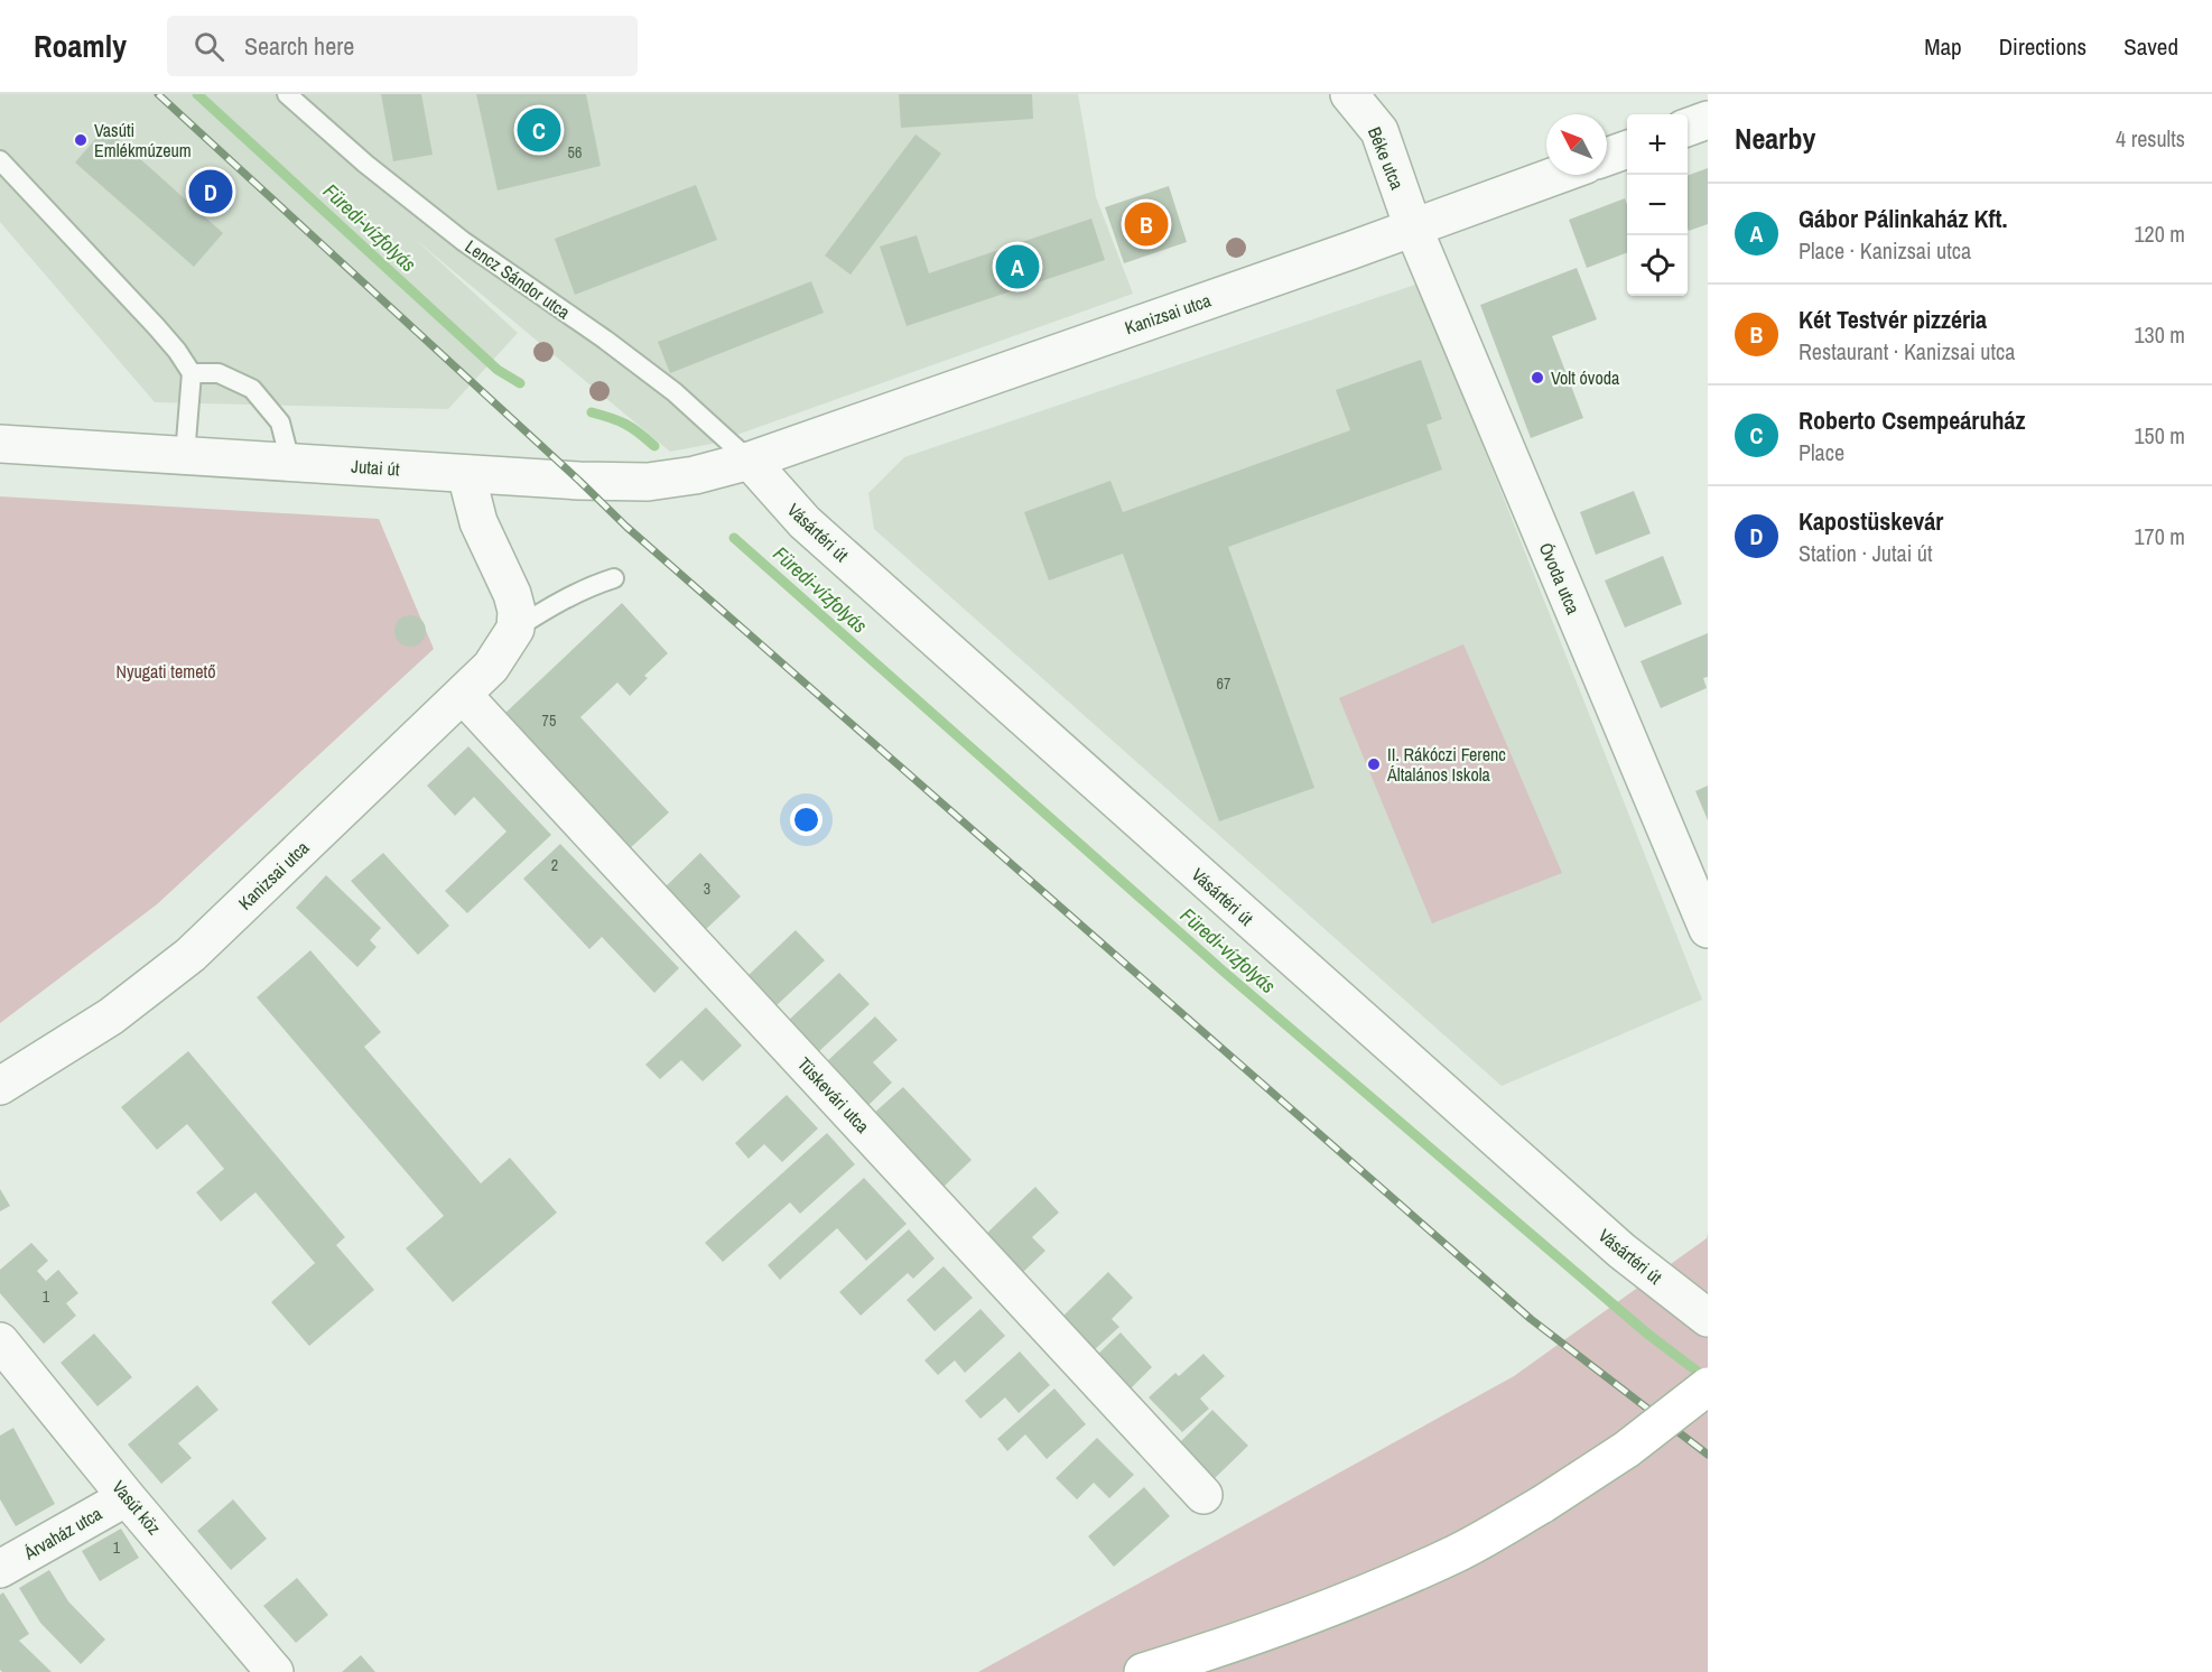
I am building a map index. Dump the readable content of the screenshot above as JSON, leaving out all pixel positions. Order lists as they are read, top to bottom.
{
  "streets": {
    "street": [
      "Béke utca",
      "Kanizsai utca",
      "Jutai út",
      "Vásártéri út",
      "Óvoda utca",
      "Tüskevári utca",
      "Vasút köz",
      "Árvaház utca"
    ],
    "lane": ["Lencz Sándor utca"]
  },
  "crossings": [
    ["Béke utca", "Kanizsai utca"],
    ["Béke utca", "Óvoda utca"],
    ["Lencz Sándor utca", "Kanizsai utca"],
    ["Lencz Sándor utca", "Jutai út"],
    ["Lencz Sándor utca", "Vásártéri út"],
    ["Kanizsai utca", "Jutai út"],
    ["Kanizsai utca", "Vásártéri út"],
    ["Kanizsai utca", "Óvoda utca"],
    ["Kanizsai utca", "Tüskevári utca"],
    ["Jutai út", "Vásártéri út"],
    ["Vasút köz", "Árvaház utca"]
  ],
  "water": ["Füredi-vízfolyás"],
  "parks": ["Nyugati temető"],
  "places": ["Vasúti Emlékmúzeum", "Volt óvoda", "II. Rákóczi Ferenc Általános Iskola"],
  "house_numbers": [
    "56",
    "67",
    "75",
    "2",
    "3",
    "1",
    "1"
  ],
  "north": "top left",
  "page": {
    "header": "Roamly",
    "search": "Search here",
    "nav": ["Map", "Directions", "Saved"],
    "heading": ["Nearby", "4 results"],
    "pins": [
      "C",
      "D",
      "B",
      "A"
    ],
    "map_buttons": ["+", "−"],
    "list": [
      {
        "mark": "A",
        "name": "Gábor Pálinkaház Kft.",
        "note": "Place · Kanizsai utca",
        "value": "120 m"
      },
      {
        "mark": "B",
        "name": "Két Testvér pizzéria",
        "note": "Restaurant · Kanizsai utca",
        "value": "130 m"
      },
      {
        "mark": "C",
        "name": "Roberto Csempeáruház",
        "note": "Place",
        "value": "150 m"
      },
      {
        "mark": "D",
        "name": "Kapostüskevár",
        "note": "Station · Jutai út",
        "value": "170 m"
      }
    ]
  }
}
